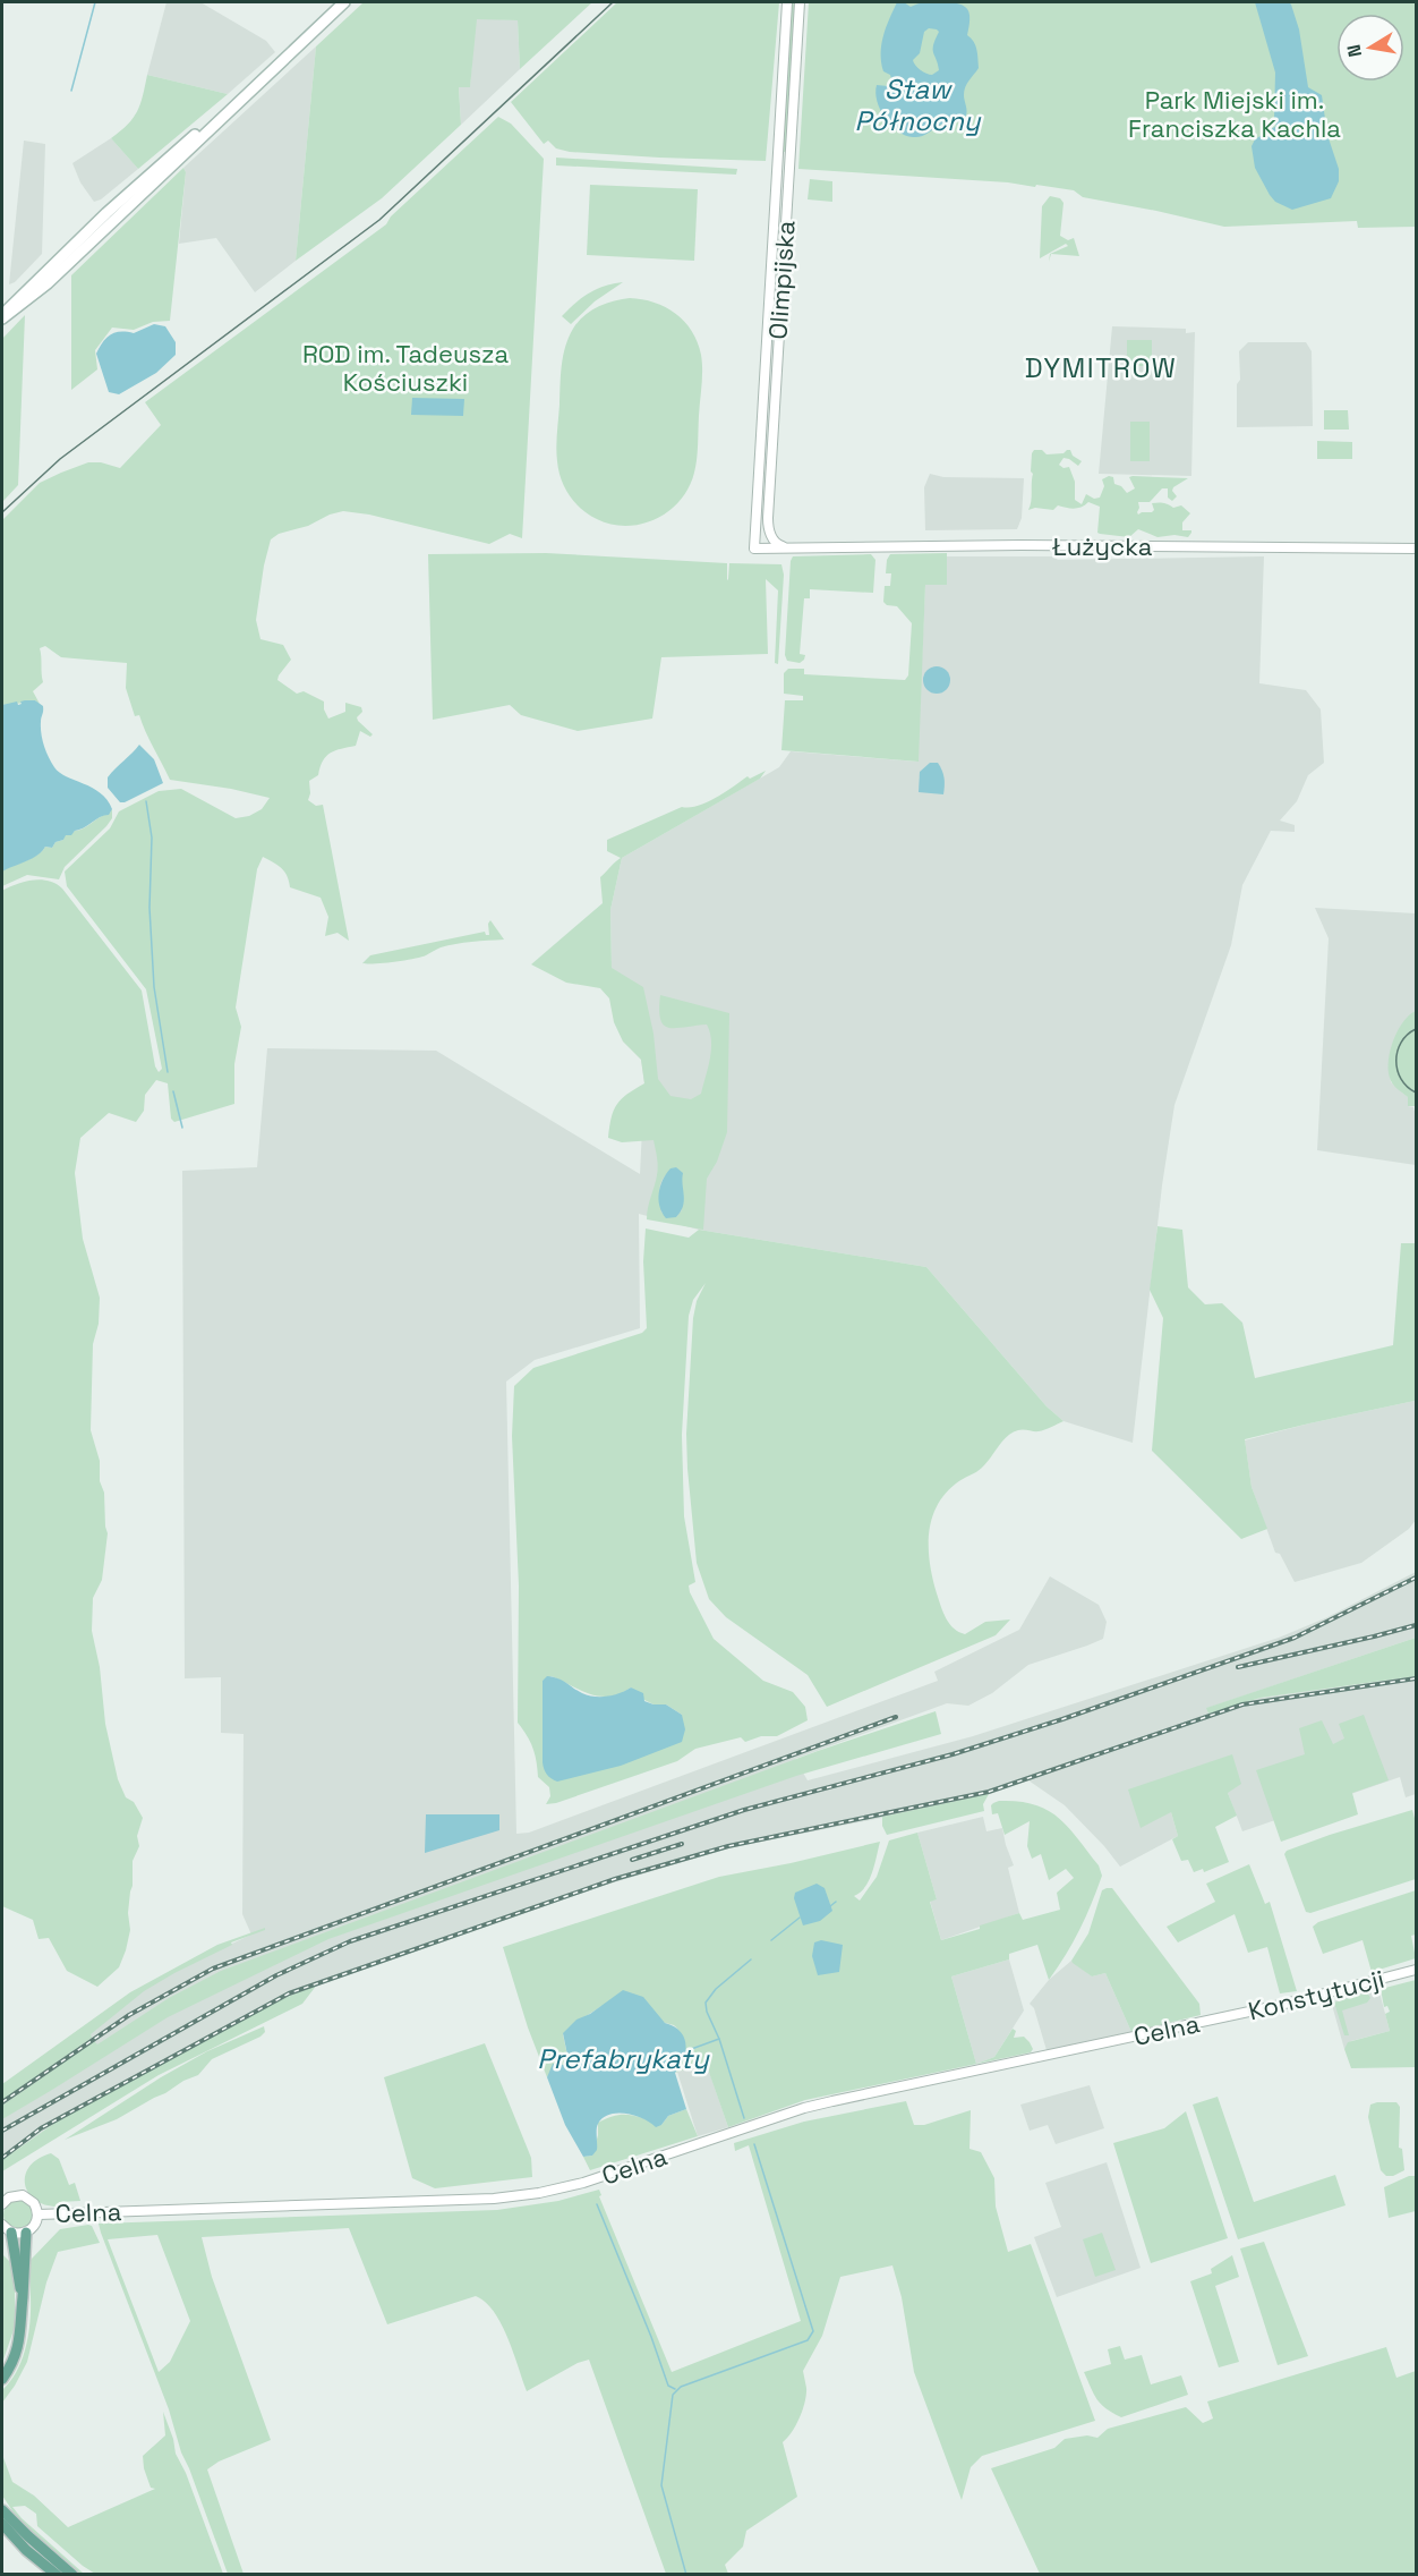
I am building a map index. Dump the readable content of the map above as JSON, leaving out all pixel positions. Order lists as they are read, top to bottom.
{
  "streets": {
    "street": [
      "Olimpijska",
      "Łużycka",
      "Konstytucji",
      "Celna"
    ]
  },
  "crossings": [
    ["Olimpijska", "Łużycka"],
    ["Konstytucji", "Celna"]
  ],
  "districts": ["DYMITROW"],
  "water": ["Staw Północny", "Prefabrykaty"],
  "parks": ["Park Miejski im. Franciszka Kachla", "ROD im. Tadeusza Kościuszki"],
  "north": "left"
}
